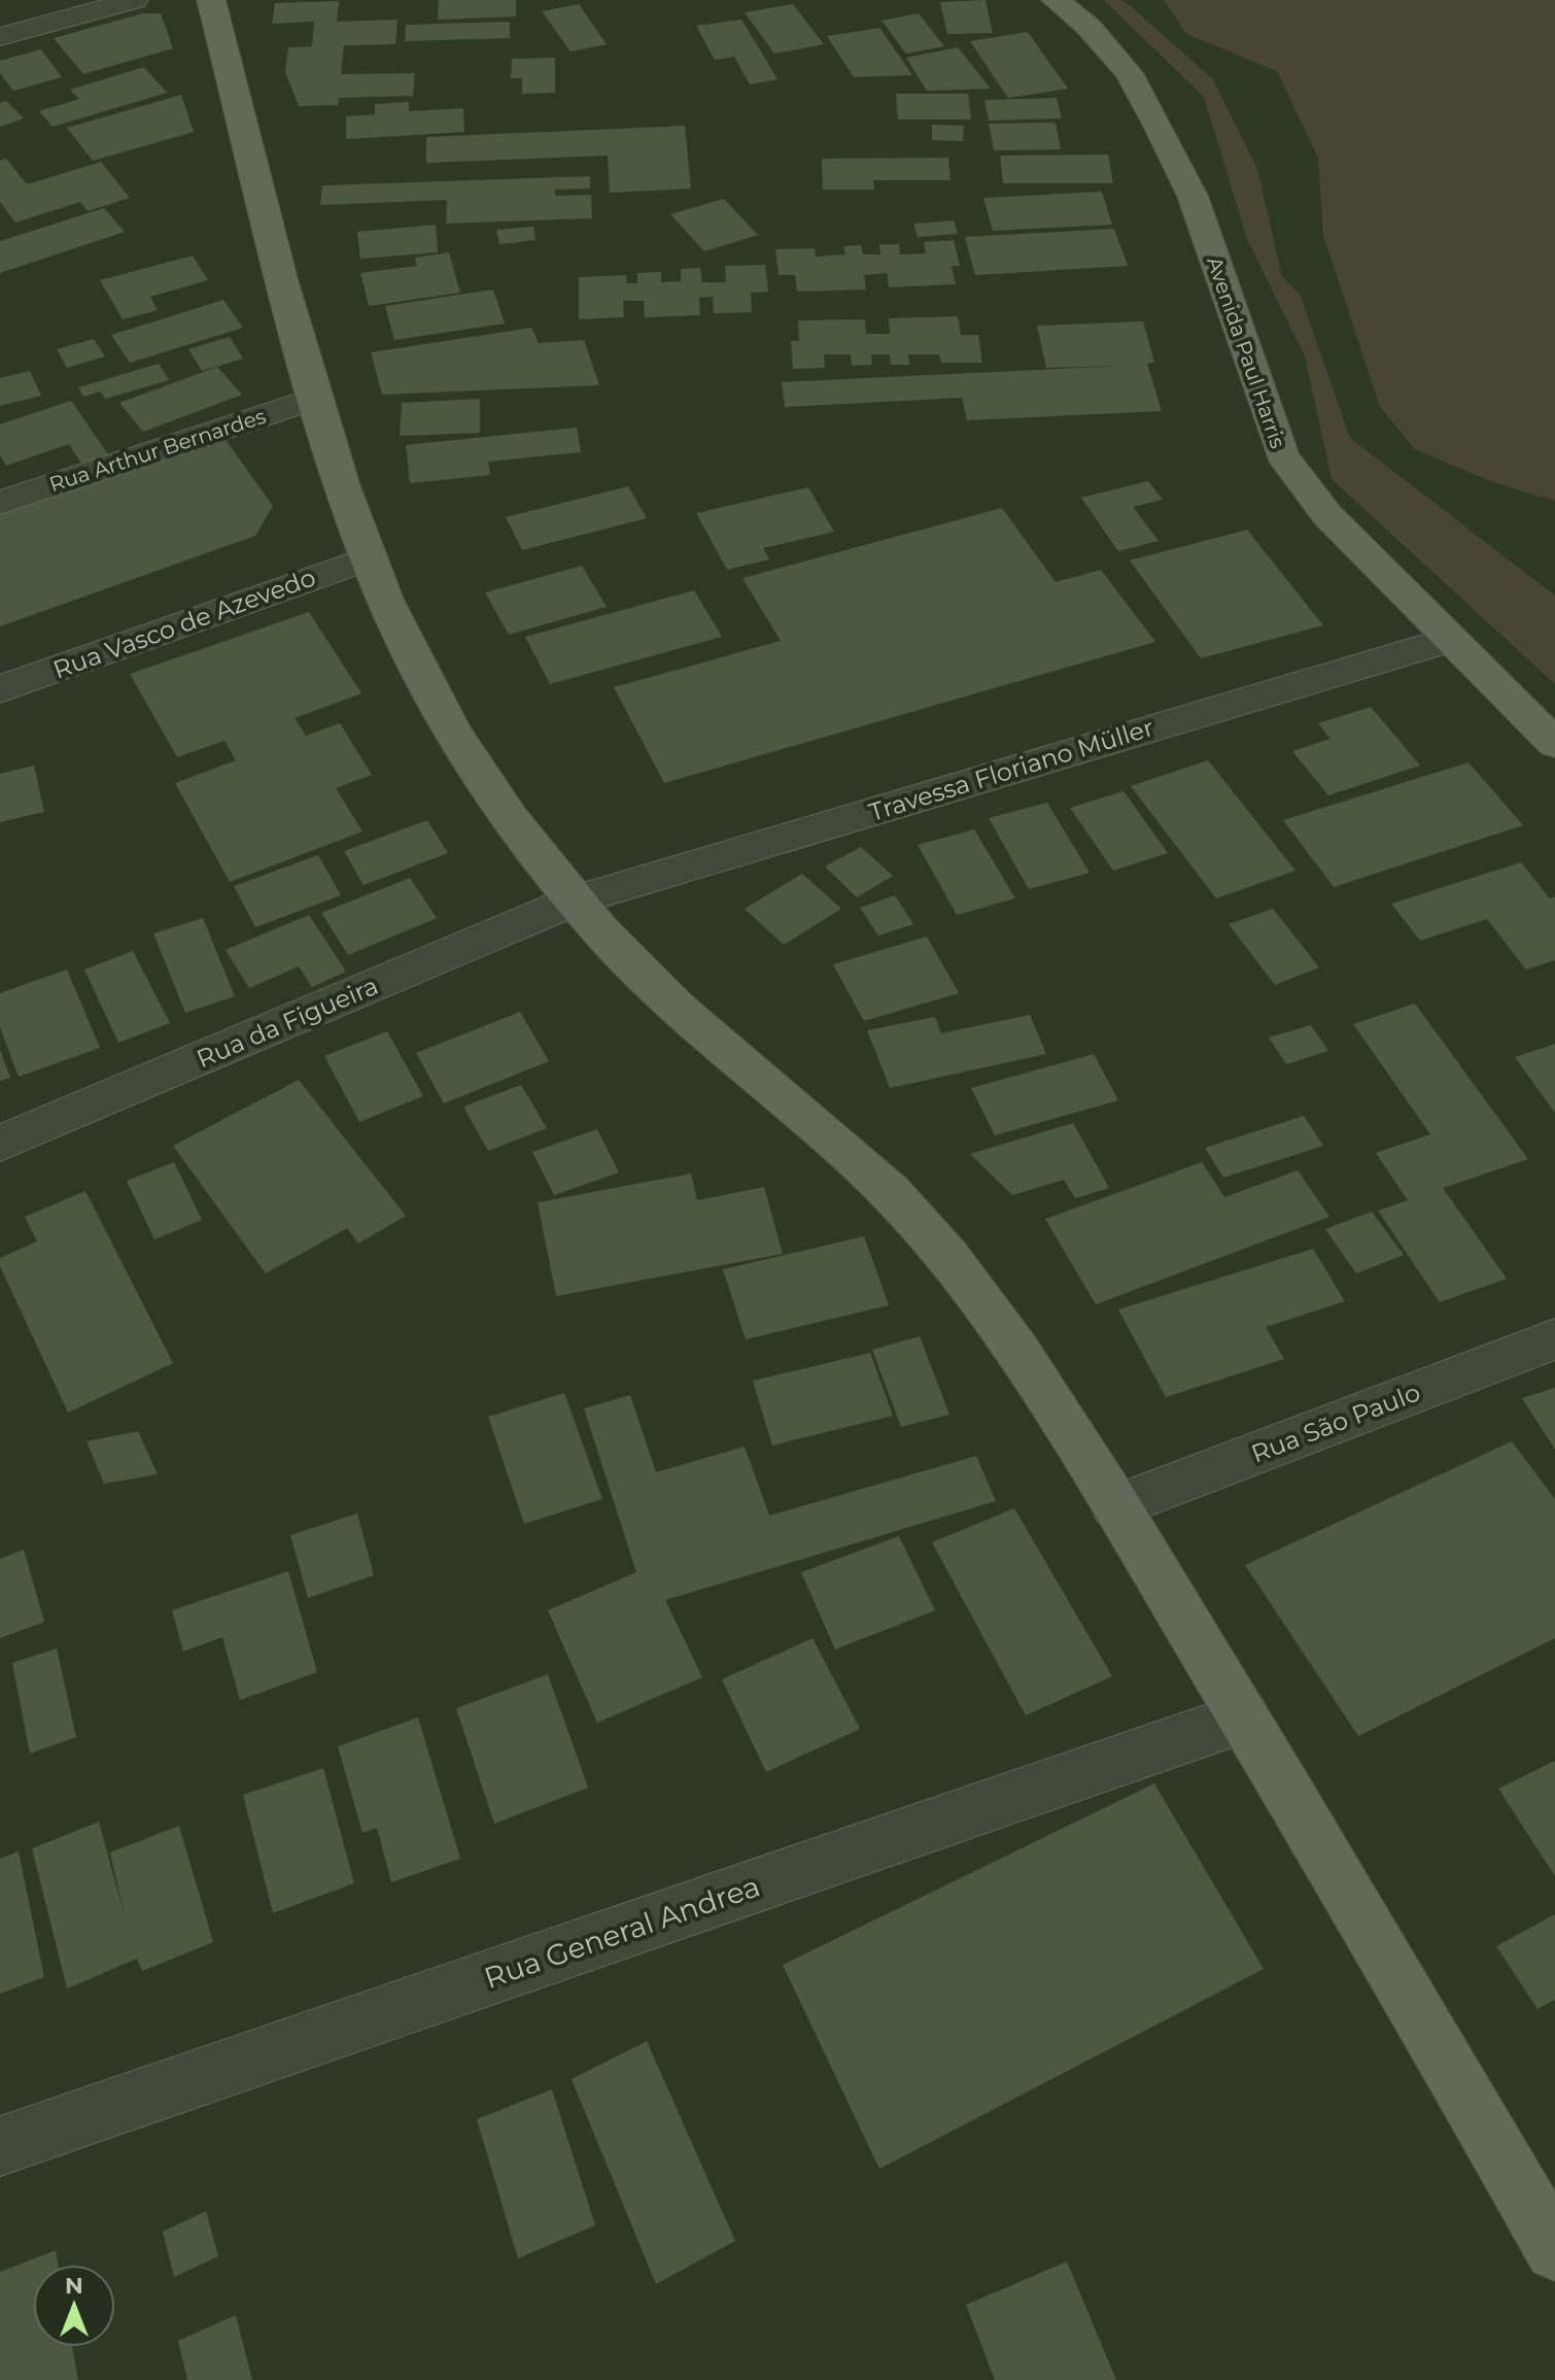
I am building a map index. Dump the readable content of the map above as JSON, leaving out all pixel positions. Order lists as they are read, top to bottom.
{
  "streets": {
    "main road": ["Avenida Paul Harris"],
    "street": [
      "Rua Arthur Bernardes",
      "Rua Vasco de Azevedo",
      "Travessa Floriano Müller",
      "Rua da Figueira",
      "Rua São Paulo",
      "Rua General Andrea"
    ]
  },
  "crossings": [
    ["Avenida Paul Harris", "Travessa Floriano Müller"],
    ["Travessa Floriano Müller", "Rua da Figueira"]
  ],
  "north": "top"
}
